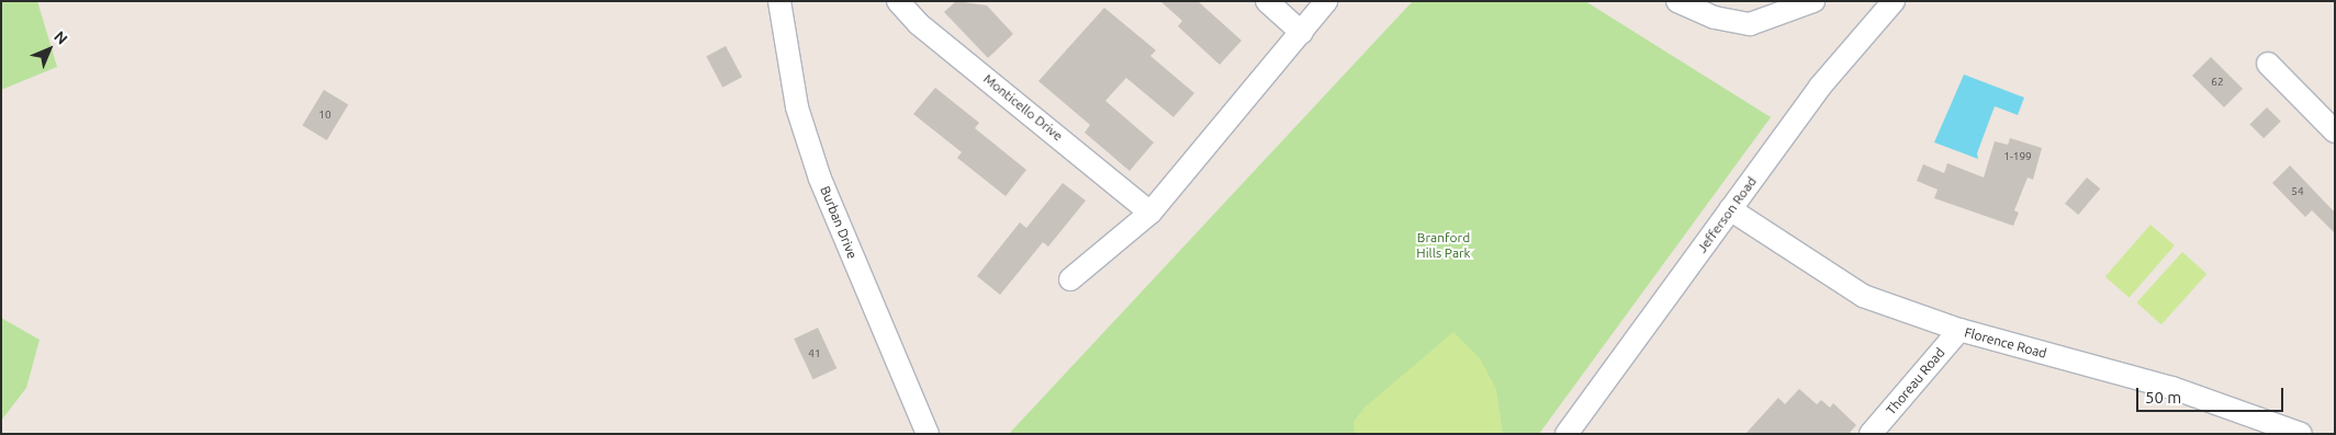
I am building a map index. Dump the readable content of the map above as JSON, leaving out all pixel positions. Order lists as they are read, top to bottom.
{
  "streets": {
    "street": [
      "Monticello Drive",
      "Jefferson Road",
      "Burban Drive",
      "Florence Road",
      "Thoreau Road"
    ]
  },
  "crossings": [
    ["Jefferson Road", "Florence Road"],
    ["Florence Road", "Thoreau Road"]
  ],
  "parks": ["Branford Hills Park"],
  "house_numbers": [
    "62",
    "10",
    "1-199",
    "54",
    "41"
  ],
  "scale_bar": "50 m",
  "north": "top right"
}
